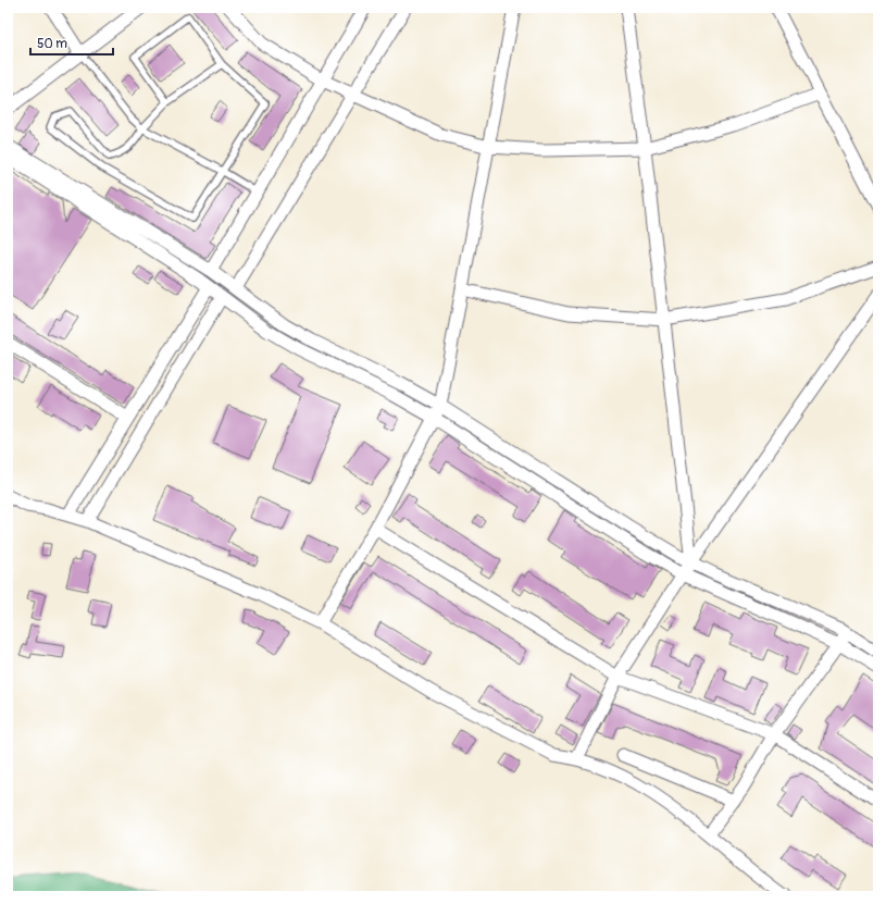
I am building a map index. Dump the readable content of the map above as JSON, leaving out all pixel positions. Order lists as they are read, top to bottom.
{
  "scale_bar": "50 m"
}
